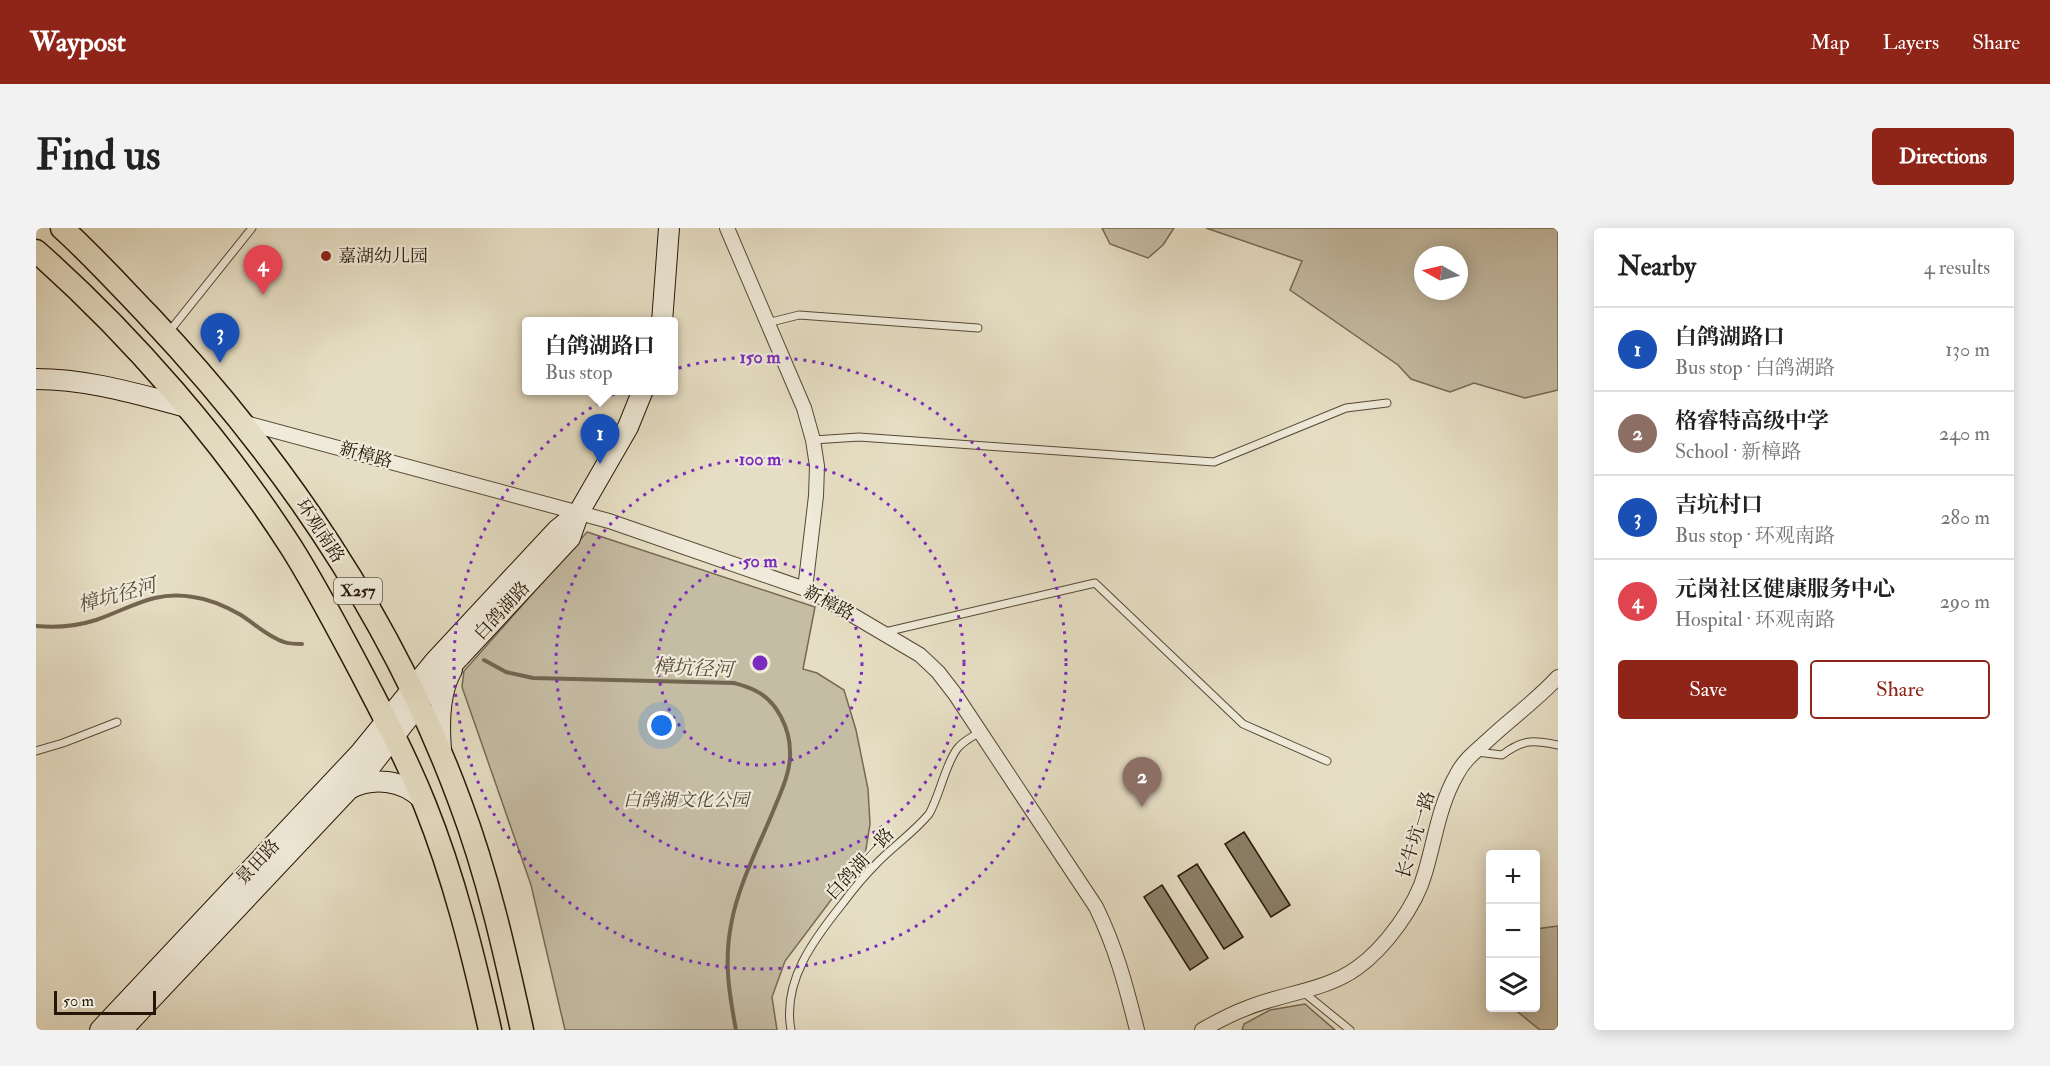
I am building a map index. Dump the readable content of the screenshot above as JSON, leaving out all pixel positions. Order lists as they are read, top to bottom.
{
  "streets": {
    "main road": ["环观南路", "X257"],
    "street": [
      "新樟路",
      "白鸽湖路",
      "长牛坑一路",
      "景田路"
    ],
    "lane": ["白鸽湖一路"]
  },
  "crossings": [
    ["新樟路", "环观南路"],
    ["新樟路", "白鸽湖路"],
    ["新樟路", "白鸽湖一路"],
    ["环观南路", "白鸽湖路"],
    ["环观南路", "景田路"],
    ["白鸽湖路", "景田路"]
  ],
  "water": ["樟坑径河"],
  "parks": ["白鸽湖文化公园"],
  "places": ["嘉湖幼儿园"],
  "scale_bar": "50 m",
  "north": "left",
  "page": {
    "header": "Waypost",
    "nav": ["Map", "Layers", "Share"],
    "buttons": [
      "Directions",
      ["Save", "Share"]
    ],
    "title": "Find us",
    "heading": ["Nearby", "4 results"],
    "pins": [
      "4",
      "3",
      "1",
      "2"
    ],
    "list": [
      {
        "mark": "1",
        "name": "白鸽湖路口",
        "note": "Bus stop · 白鸽湖路",
        "value": "130 m"
      },
      {
        "mark": "2",
        "name": "格睿特高级中学",
        "note": "School · 新樟路",
        "value": "240 m"
      },
      {
        "mark": "3",
        "name": "吉坑村口",
        "note": "Bus stop · 环观南路",
        "value": "280 m"
      },
      {
        "mark": "4",
        "name": "元岗社区健康服务中心",
        "note": "Hospital · 环观南路",
        "value": "290 m"
      }
    ],
    "popup": ["白鸽湖路口", "Bus stop"],
    "map_buttons": ["+", "−"],
    "scale": "50 m"
  },
  "rings": ["150 m", "100 m", "50 m"]
}
